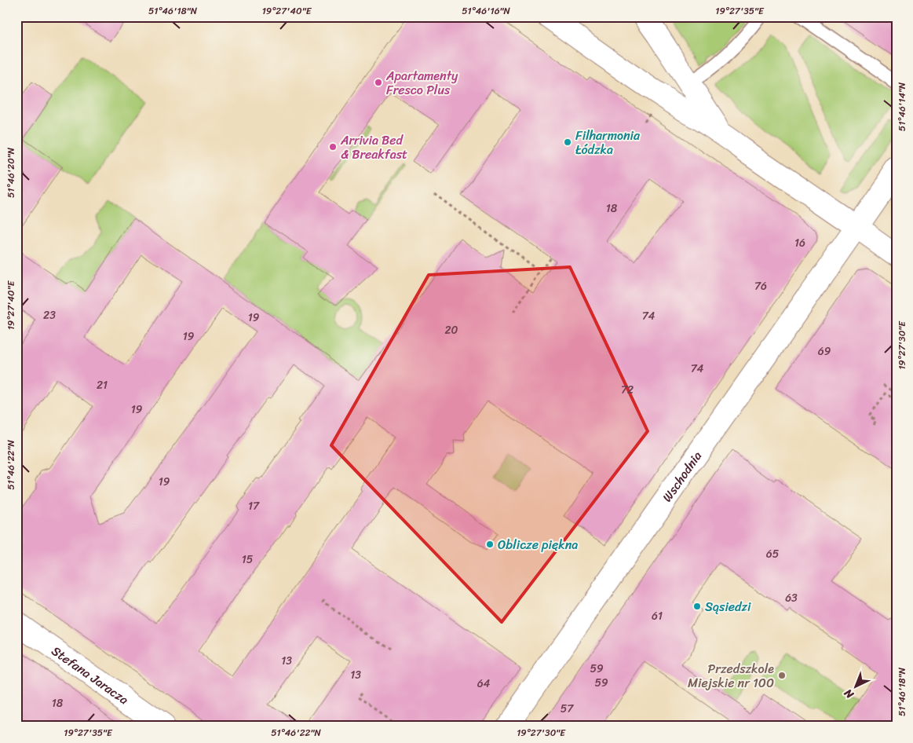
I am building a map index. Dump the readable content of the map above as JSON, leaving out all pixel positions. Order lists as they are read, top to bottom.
{
  "streets": {
    "street": ["Wschodnia", "Stefana Jaracza"]
  },
  "places": [
    "Apartamenty Fresco Plus",
    "Filharmonia Łódzka",
    "Arrivia Bed & Breakfast",
    "Oblicze piękna",
    "Sąsiedzi",
    "Przedszkole Miejskie nr 100"
  ],
  "house_numbers": [
    "18",
    "16",
    "76",
    "23",
    "74",
    "19",
    "20",
    "19",
    "69",
    "74",
    "21",
    "72",
    "19",
    "19",
    "17",
    "65",
    "15",
    "63",
    "61",
    "13",
    "59",
    "13",
    "59",
    "64",
    "18",
    "57"
  ],
  "north": "bottom left",
  "coordinates": [
    "51°46'18\"N",
    "19°27'40\"E",
    "51°46'16\"N",
    "19°27'35\"E",
    "51°46'14\"N",
    "51°46'20\"N",
    "19°27'30\"E",
    "51°46'22\"N"
  ]
}
